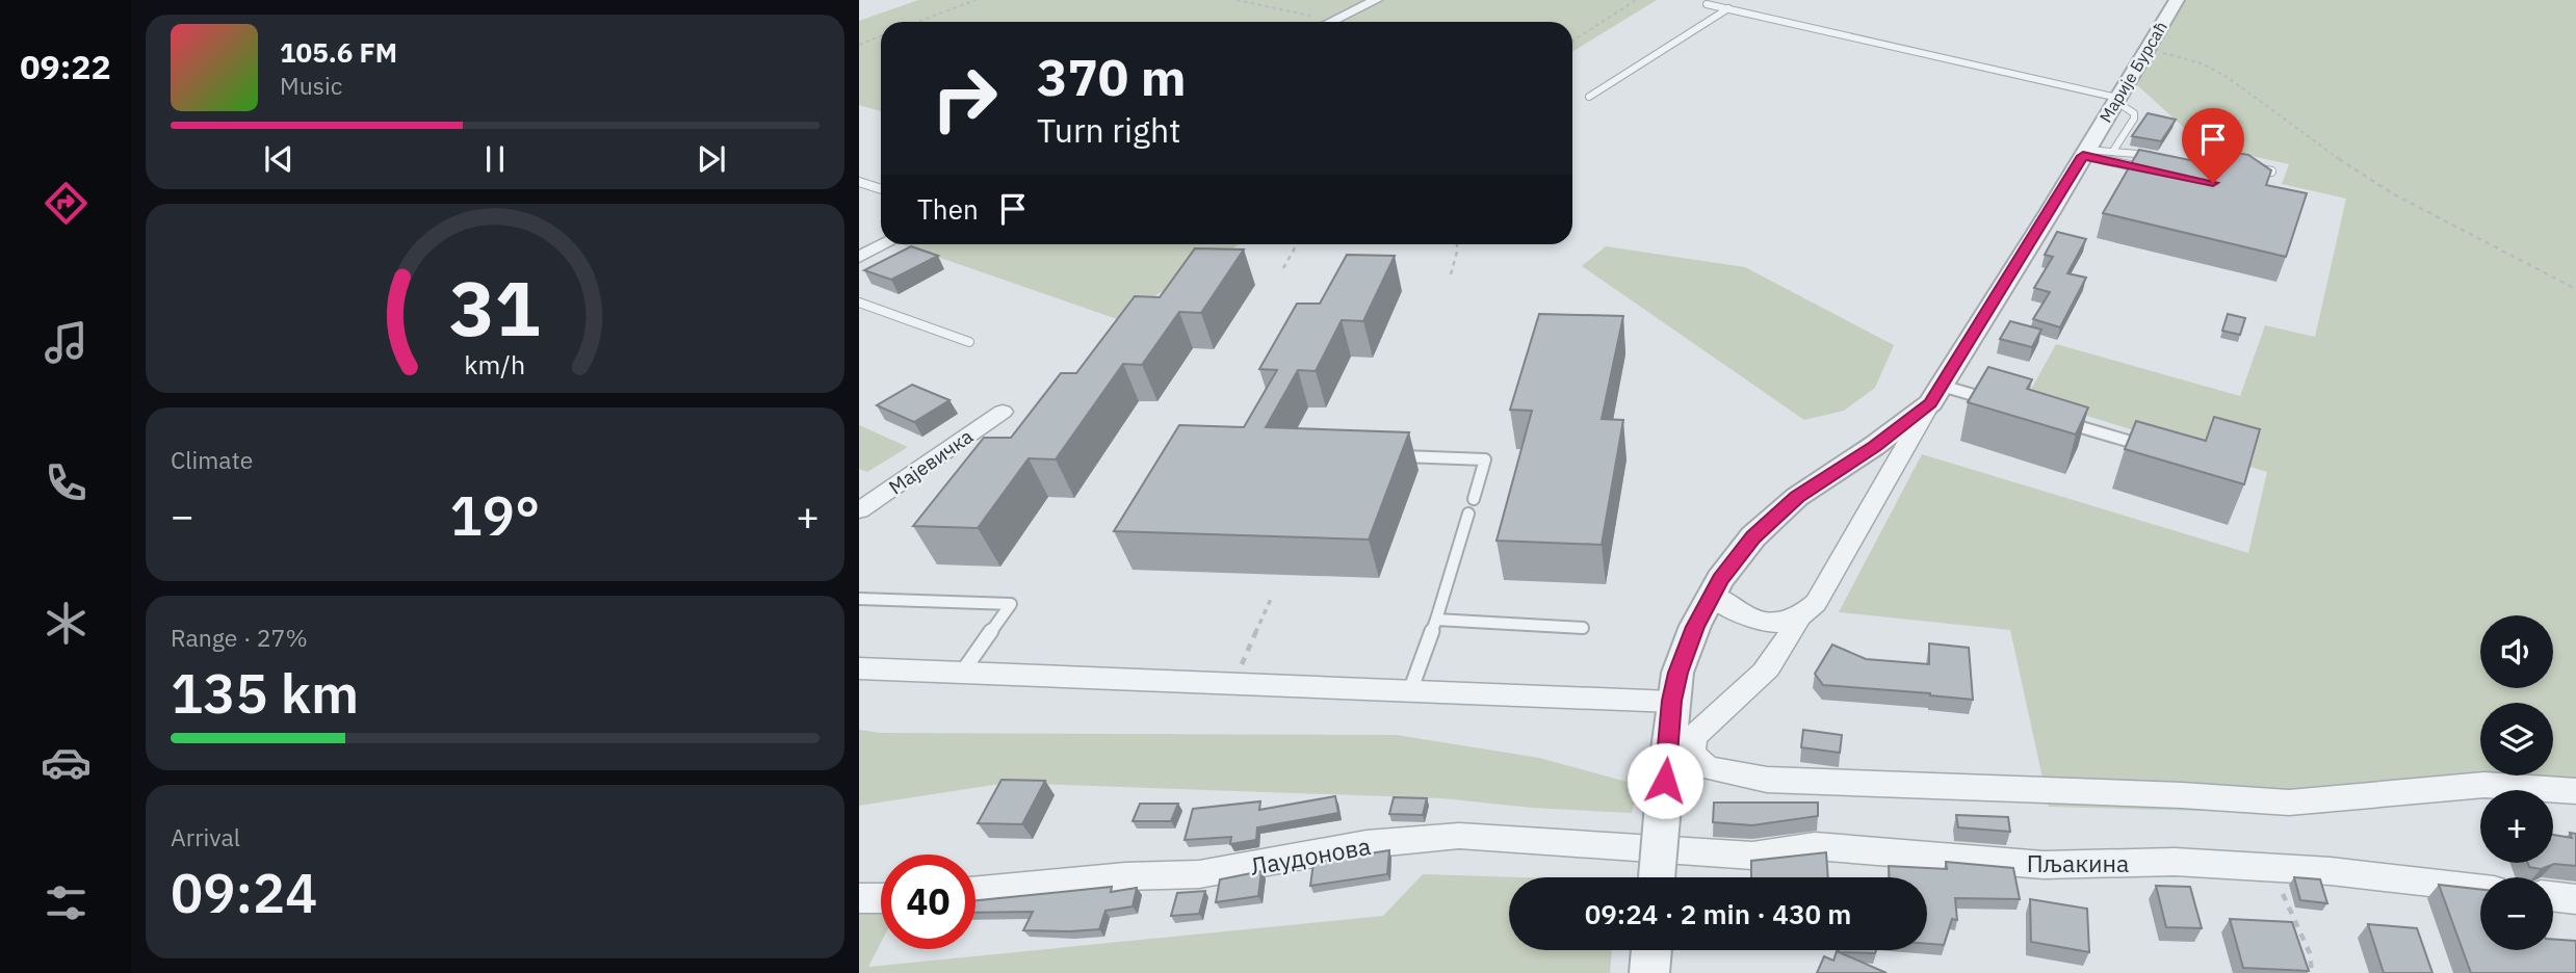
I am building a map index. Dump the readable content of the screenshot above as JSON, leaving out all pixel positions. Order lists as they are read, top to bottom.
{
  "streets": {
    "street": [
      "Марије Бурсаћ",
      "Мајевичка",
      "Лаудонова",
      "Пљакина"
    ]
  },
  "crossings": [
    ["Лаудонова", "Пљакина"]
  ],
  "page": {
    "tabs": "09:22",
    "turn": ["370 m", "Turn right"],
    "song": ["105.6 FM", "Music"],
    "then": "Then",
    "tile": [
      "Climate",
      ["Range · 27%", "135 km"],
      ["Arrival", "09:24"]
    ],
    "heat": ["−", "19°", "+"],
    "map_buttons": ["+", "−"],
    "limit": "40",
    "trip": "09:24 · 2 min · 430 m",
    "gauge": ["31", "km/h"]
  }
}
